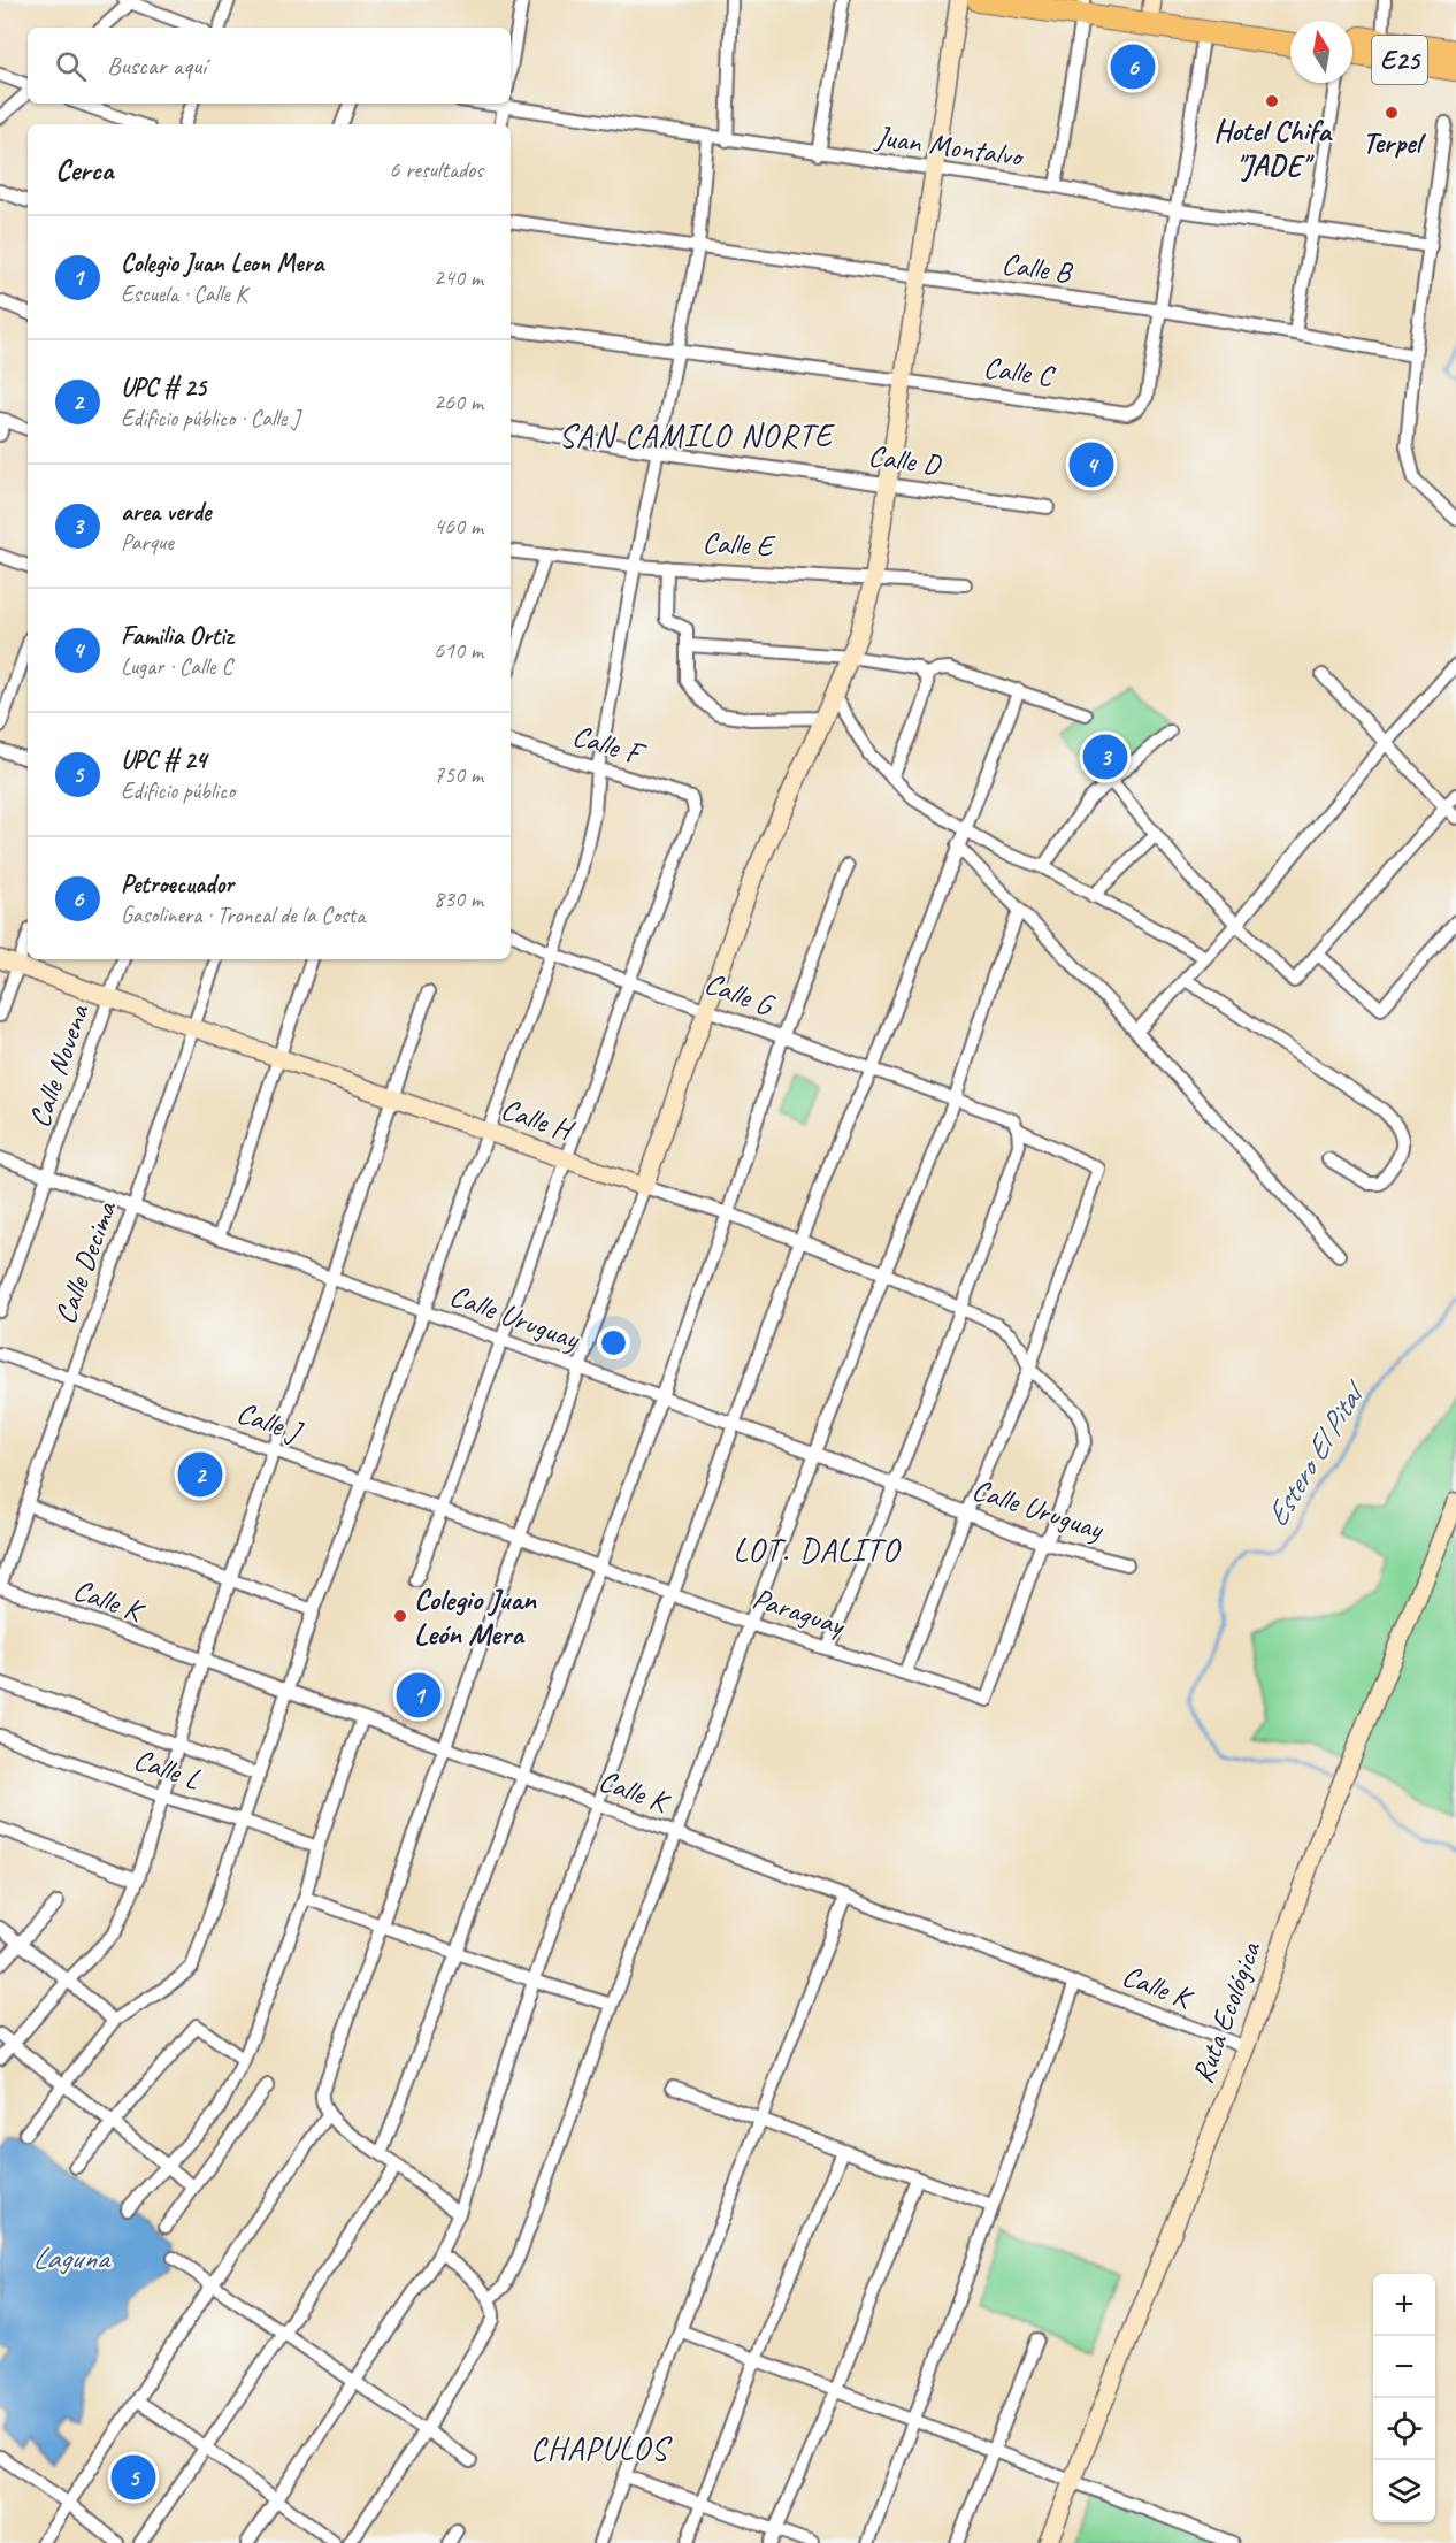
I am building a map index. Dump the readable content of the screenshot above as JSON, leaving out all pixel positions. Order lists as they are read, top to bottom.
{
  "streets": {
    "highway": ["E25"],
    "street": [
      "Juan Montalvo",
      "Calle B",
      "Calle C",
      "Calle D",
      "Calle E",
      "Calle F",
      "Calle G",
      "Calle Novena",
      "Calle H",
      "Calle Decima",
      "Calle Uruguay",
      "Calle J",
      "Calle K",
      "Paraguay",
      "Calle L",
      "Ruta Ecológica"
    ]
  },
  "crossings": [
    ["Juan Montalvo", "Calle C"],
    ["Calle B", "Calle C"],
    ["Calle F", "Calle G"],
    ["Calle G", "Calle H"],
    ["Calle Novena", "Calle H"],
    ["Calle Novena", "Calle Uruguay"],
    ["Calle H", "Calle Decima"],
    ["Calle H", "Calle Uruguay"],
    ["Calle H", "Paraguay"],
    ["Calle Decima", "Calle Uruguay"],
    ["Calle Decima", "Calle J"],
    ["Calle Decima", "Calle K"],
    ["Calle J", "Paraguay"],
    ["Calle K", "Ruta Ecológica"]
  ],
  "districts": ["SAN CAMILO NORTE", "LOT. DALITO", "CHAPULOS"],
  "water": ["Estero El Pital", "Laguna"],
  "places": ["Hotel Chifa \"JADE\"", "Terpel", "Colegio Juan León Mera"],
  "north": "top",
  "page": {
    "search": "Buscar aquí",
    "pins": [
      "6",
      "4",
      "3",
      "2",
      "1",
      "5"
    ],
    "heading": ["Cerca", "6 resultados"],
    "list": [
      {
        "mark": "1",
        "name": "Colegio Juan Leon Mera",
        "note": "Escuela · Calle K",
        "value": "240 m"
      },
      {
        "mark": "2",
        "name": "UPC # 25",
        "note": "Edificio público · Calle J",
        "value": "260 m"
      },
      {
        "mark": "3",
        "name": "area verde",
        "note": "Parque",
        "value": "460 m"
      },
      {
        "mark": "4",
        "name": "Familia Ortiz",
        "note": "Lugar · Calle C",
        "value": "610 m"
      },
      {
        "mark": "5",
        "name": "UPC # 24",
        "note": "Edificio público",
        "value": "750 m"
      },
      {
        "mark": "6",
        "name": "Petroecuador",
        "note": "Gasolinera · Troncal de la Costa",
        "value": "830 m"
      }
    ],
    "map_buttons": ["+", "−"]
  }
}
